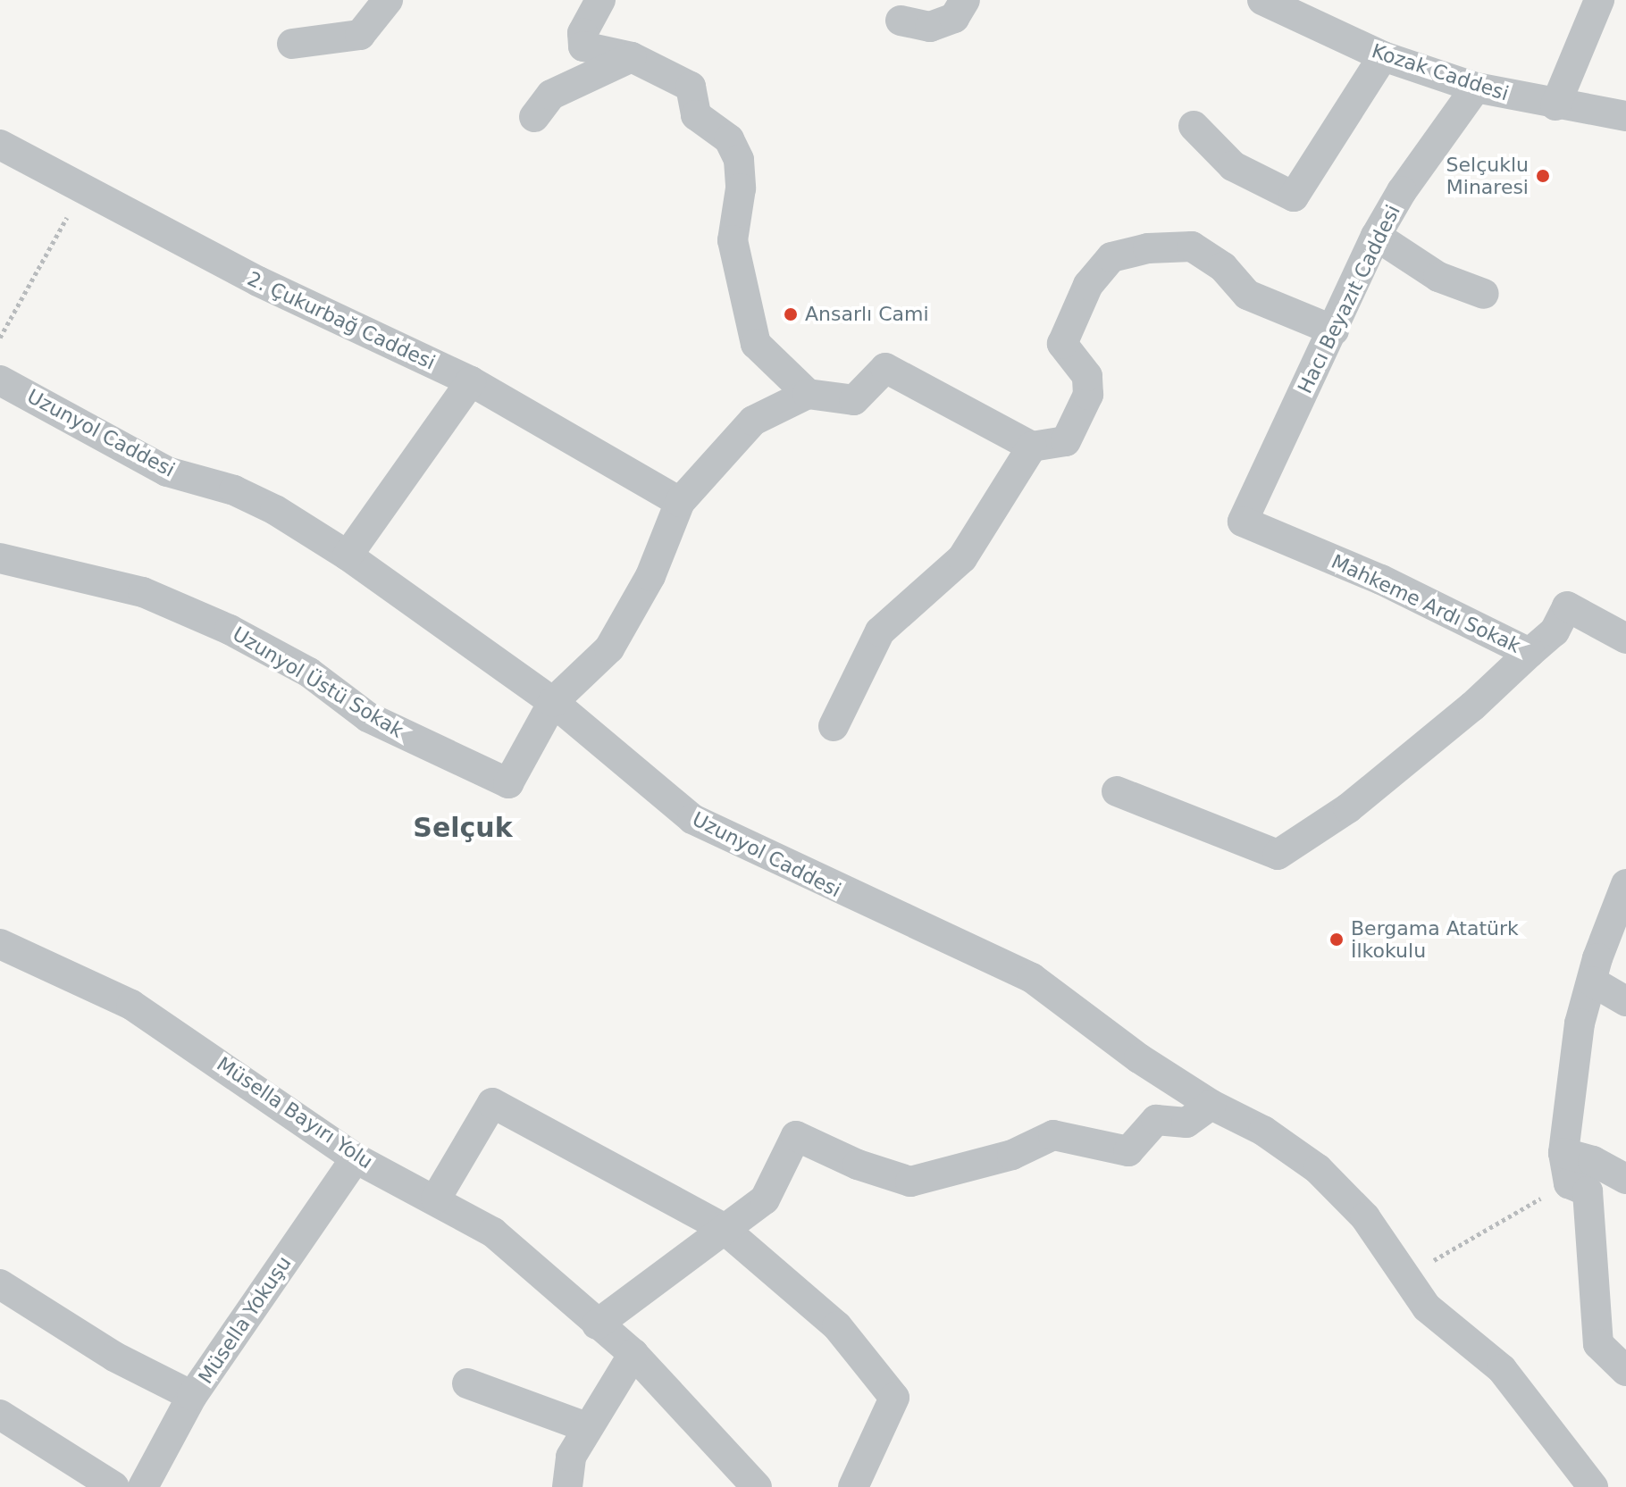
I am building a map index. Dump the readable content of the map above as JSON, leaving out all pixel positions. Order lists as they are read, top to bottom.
{
  "streets": {
    "street": [
      "Kozak Caddesi",
      "Hacı Beyazıt Caddesi",
      "2. Çukurbağ Caddesi",
      "Uzunyol Caddesi",
      "Mahkeme Ardı Sokak",
      "Uzunyol Üstü Sokak",
      "Müsella Bayırı Yolu",
      "Müsella Yokuşu"
    ]
  },
  "crossings": [
    ["Kozak Caddesi", "Hacı Beyazıt Caddesi"],
    ["Hacı Beyazıt Caddesi", "Mahkeme Ardı Sokak"],
    ["Uzunyol Caddesi", "Uzunyol Üstü Sokak"],
    ["Müsella Bayırı Yolu", "Müsella Yokuşu"]
  ],
  "districts": ["Selçuk"],
  "places": ["Selçuklu Minaresi", "Ansarlı Cami", "Bergama Atatürk İlkokulu"]
}
